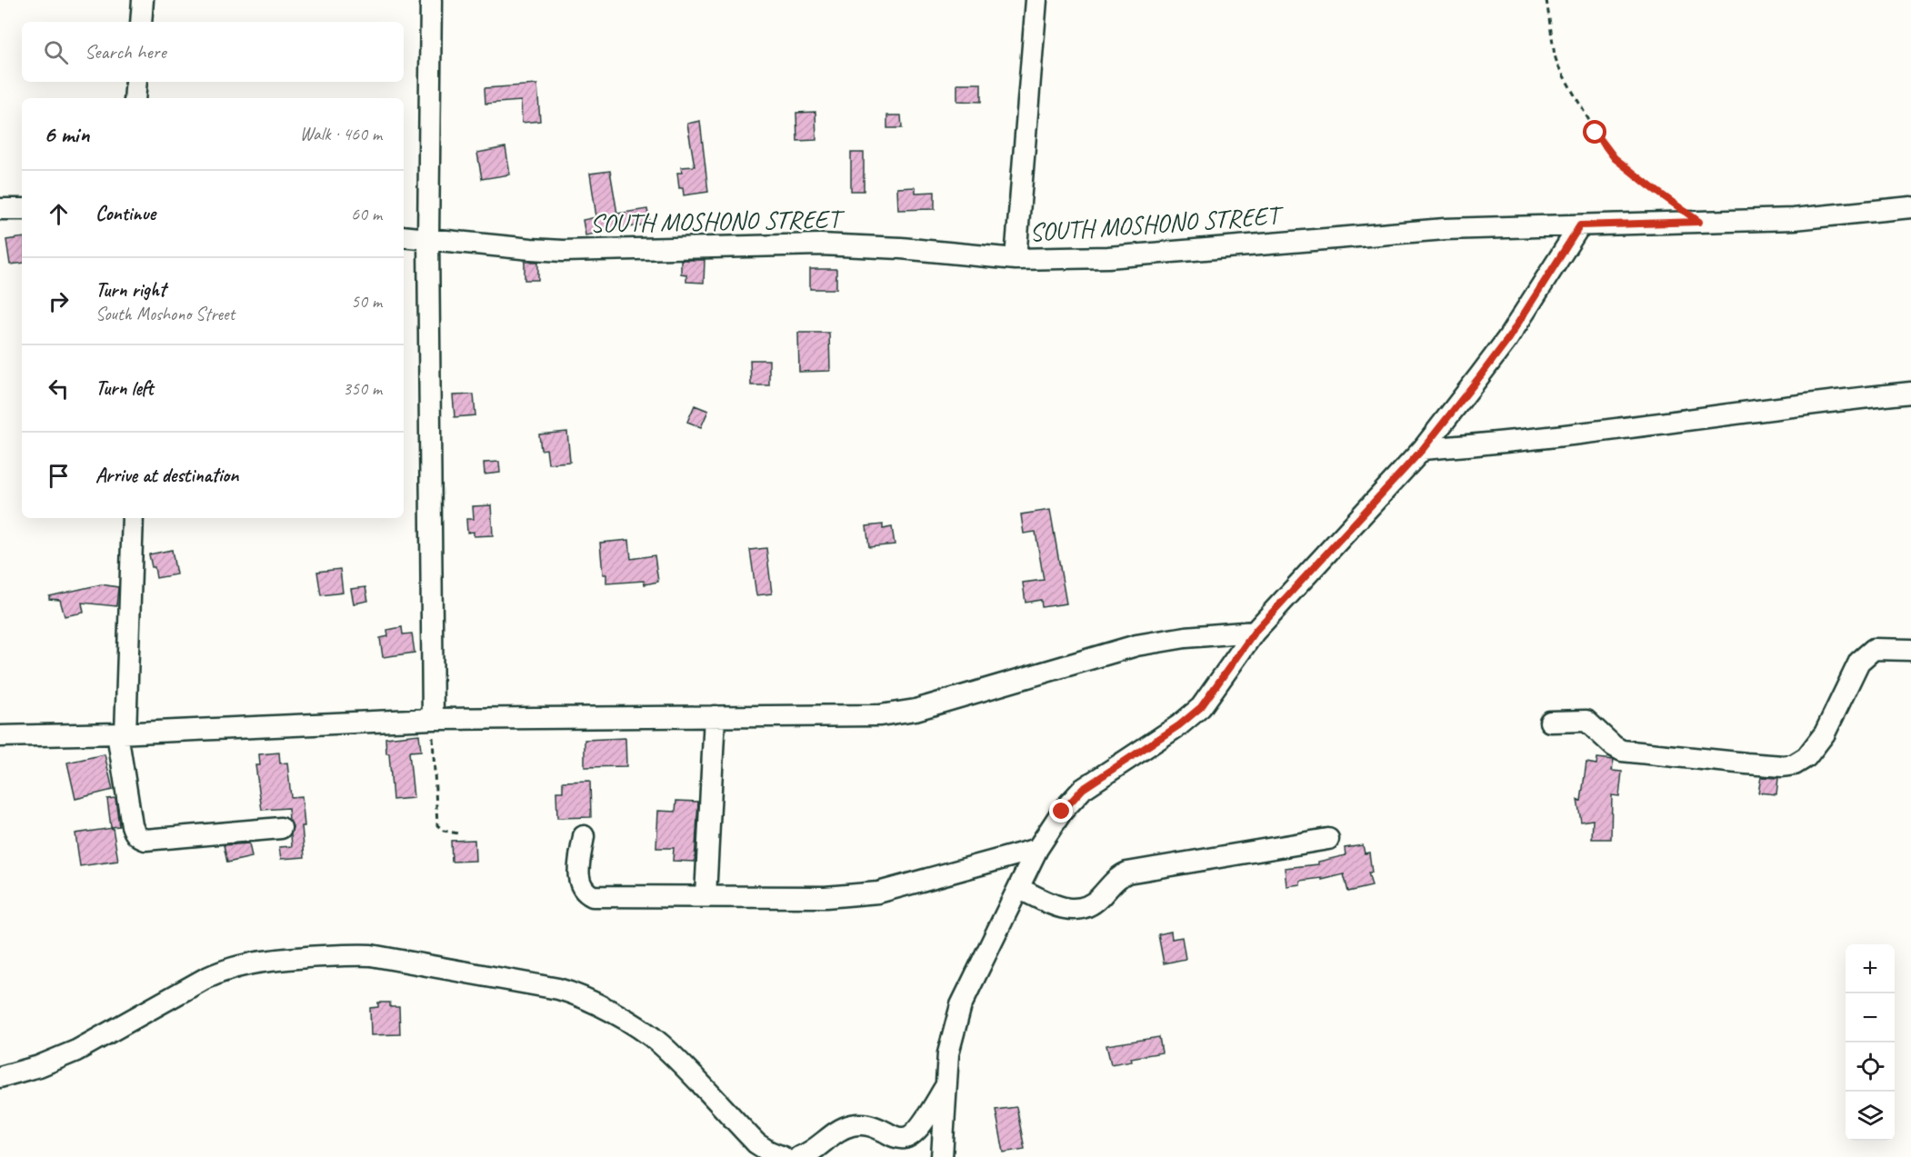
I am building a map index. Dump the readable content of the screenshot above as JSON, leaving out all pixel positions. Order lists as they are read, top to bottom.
{
  "streets": {
    "street": ["SOUTH MOSHONO STREET"]
  },
  "page": {
    "search": "Search here",
    "heading": ["6 min", "Walk · 460 m"],
    "list": [
      ["Continue", "60 m"],
      ["Turn right", "South Moshono Street", "50 m"],
      ["Turn left", "350 m"],
      "Arrive at destination"
    ],
    "map_buttons": ["+", "−"]
  }
}
